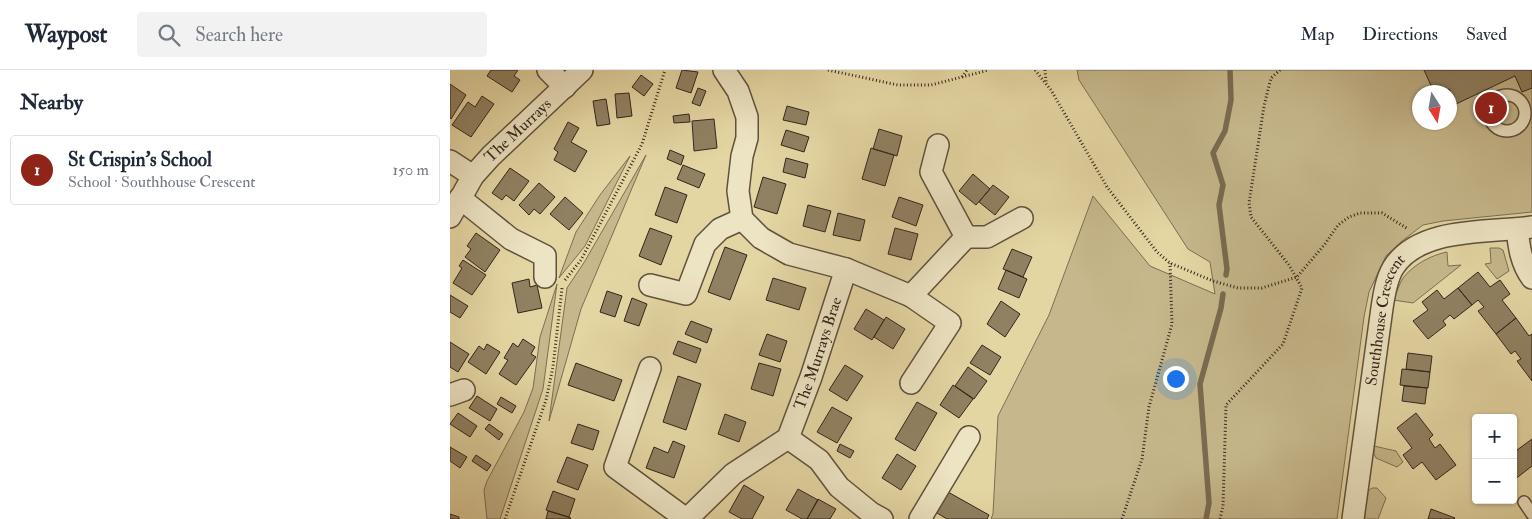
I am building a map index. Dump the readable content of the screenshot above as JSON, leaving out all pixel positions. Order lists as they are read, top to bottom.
{
  "streets": {
    "street": ["The Murrays", "Southhouse Crescent", "The Murrays Brae"]
  },
  "north": "bottom",
  "page": {
    "header": "Waypost",
    "search": "Search here",
    "nav": ["Map", "Directions", "Saved"],
    "heading": "Nearby",
    "pins": "1",
    "list": [
      {
        "mark": "1",
        "name": "St Crispin's School",
        "note": "School · Southhouse Crescent",
        "value": "150 m"
      }
    ],
    "map_buttons": ["+", "−"]
  }
}
